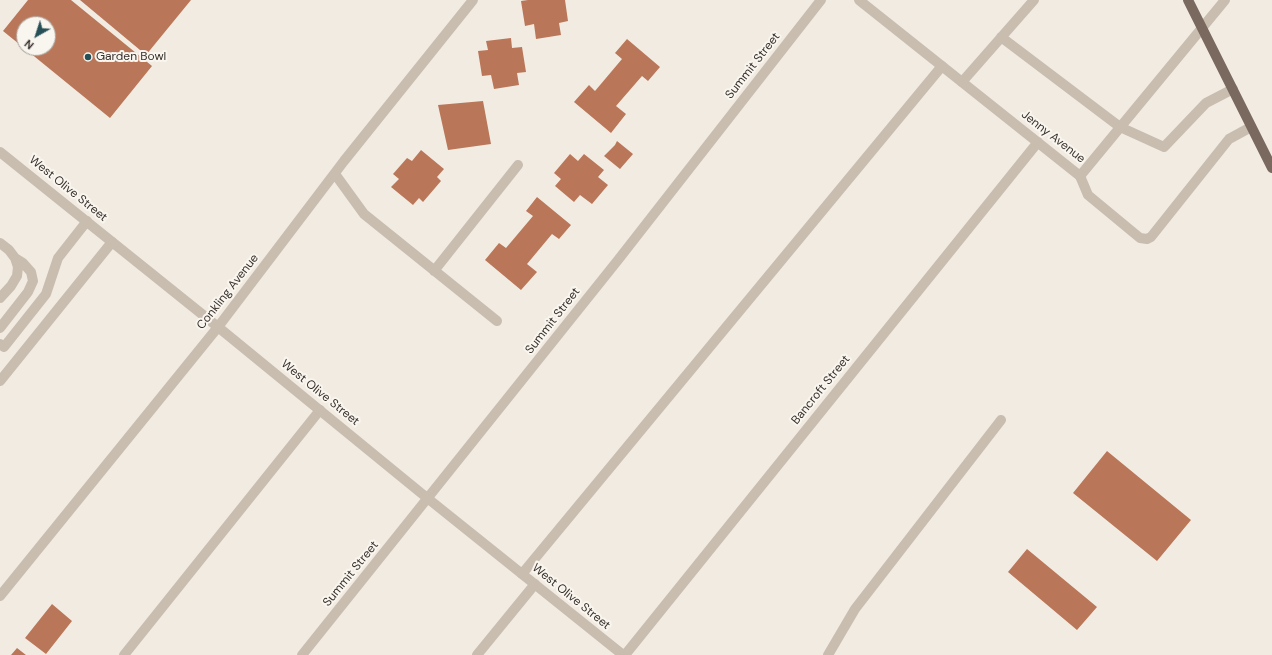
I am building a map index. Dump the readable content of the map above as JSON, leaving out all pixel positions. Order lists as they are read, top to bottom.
{
  "streets": {
    "street": [
      "Summit Street",
      "Jenny Avenue",
      "West Olive Street",
      "Conkling Avenue",
      "Bancroft Street"
    ]
  },
  "crossings": [
    ["Summit Street", "West Olive Street"],
    ["Jenny Avenue", "Bancroft Street"],
    ["West Olive Street", "Conkling Avenue"],
    ["West Olive Street", "Bancroft Street"]
  ],
  "places": ["Garden Bowl"],
  "north": "bottom left"
}
